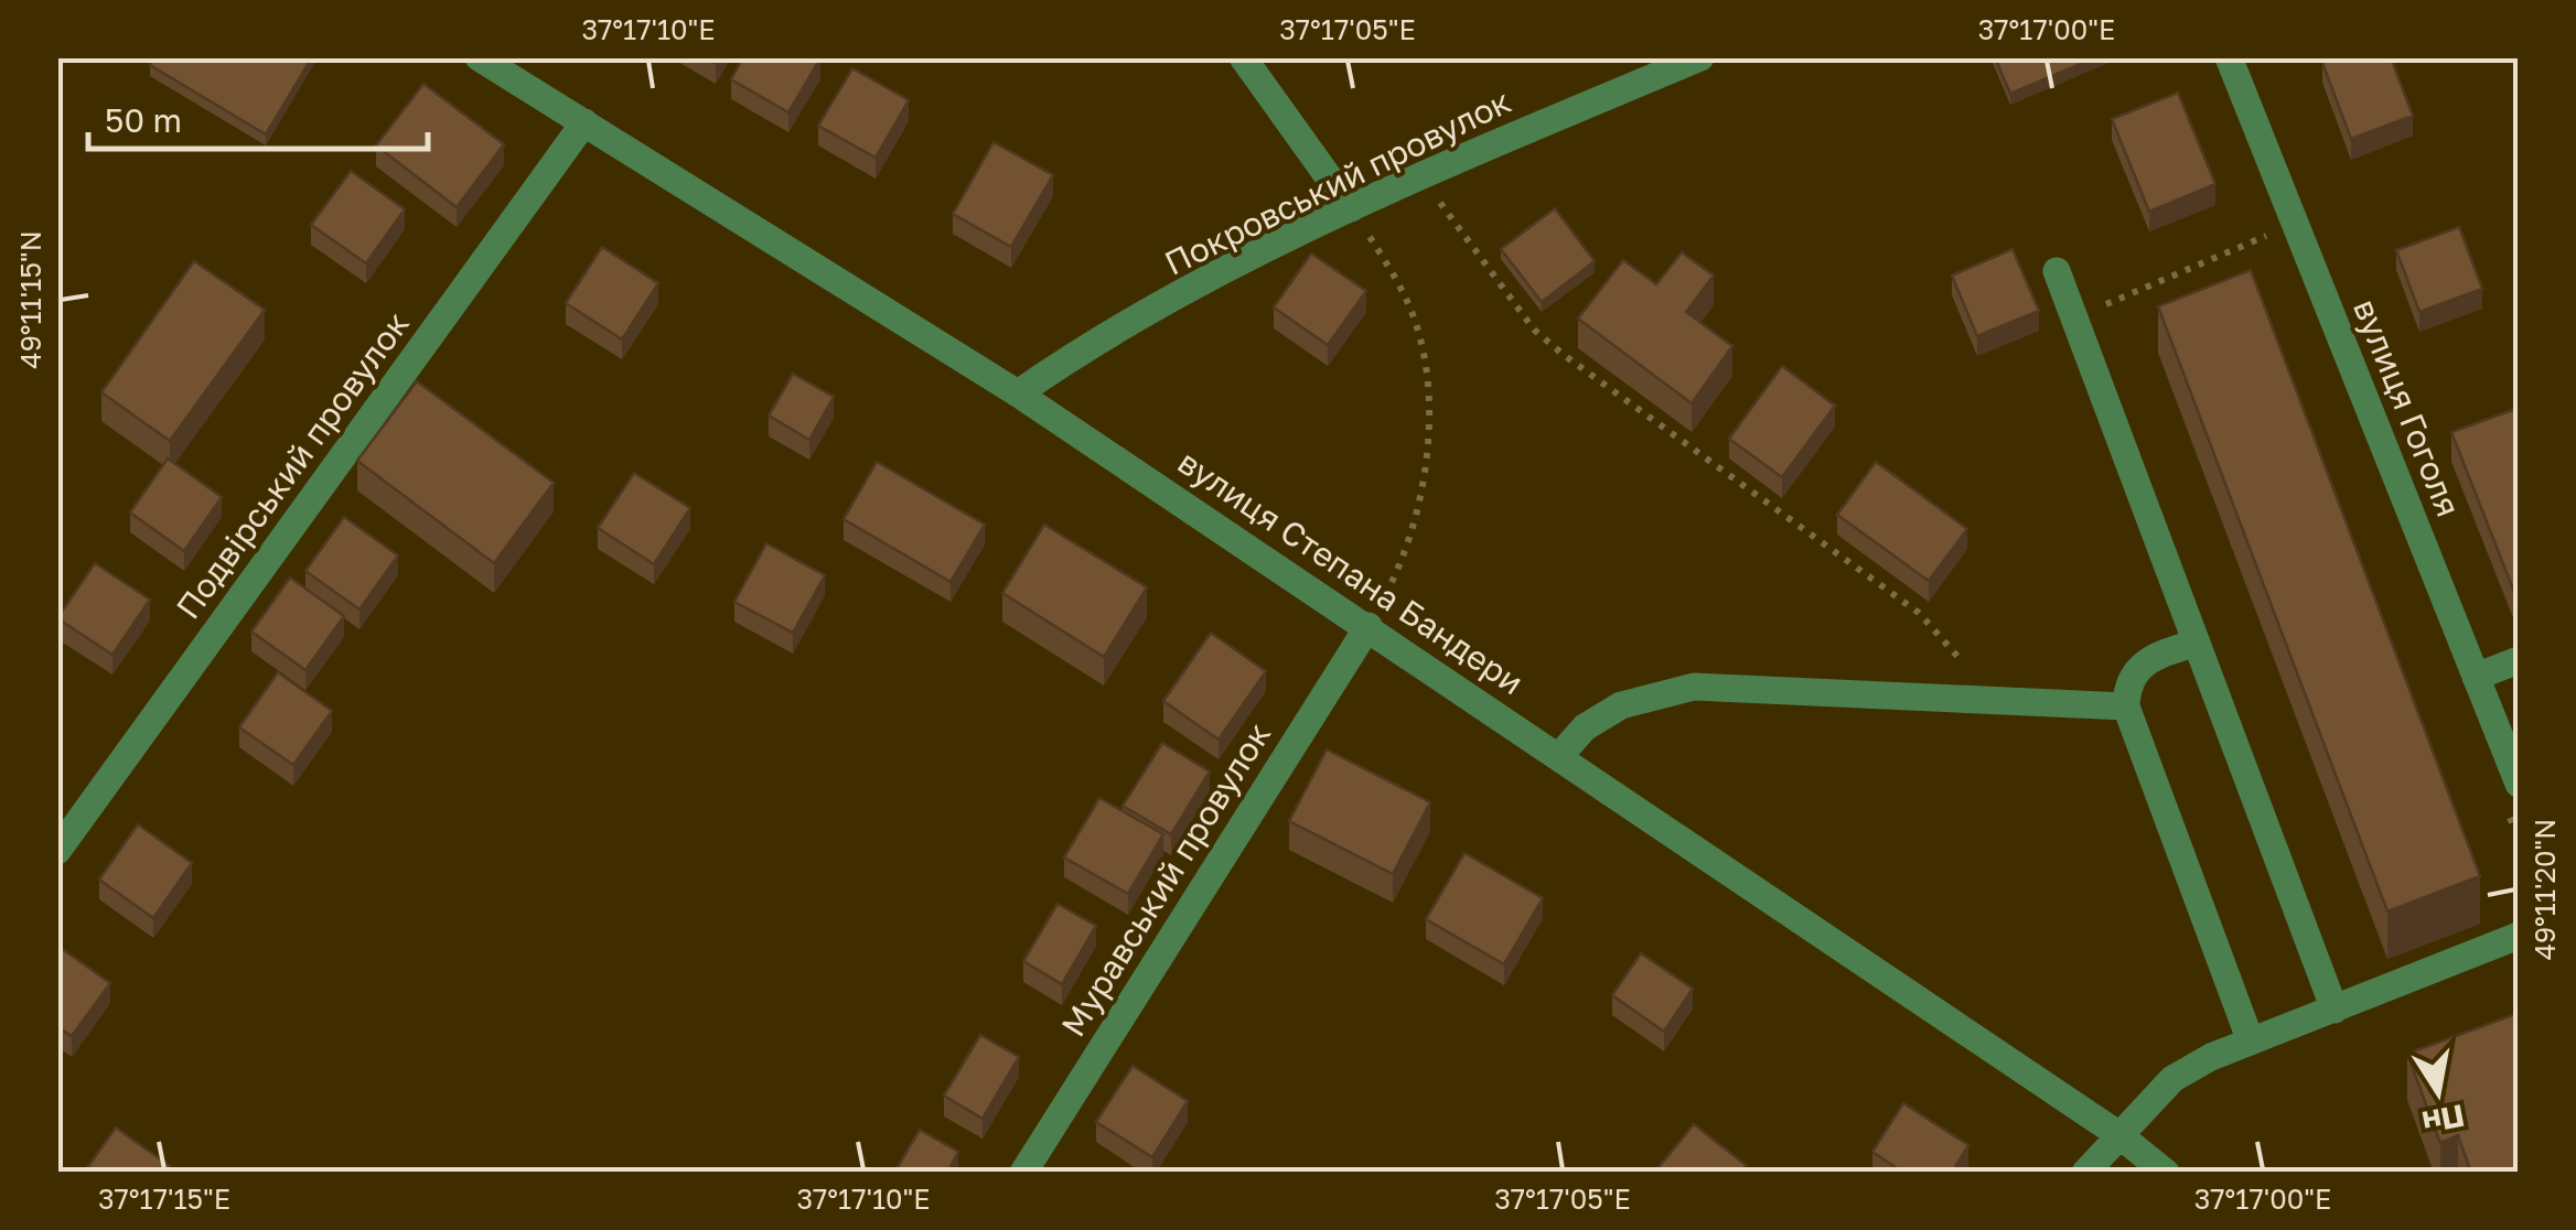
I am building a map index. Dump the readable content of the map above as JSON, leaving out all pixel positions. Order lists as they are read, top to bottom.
{
  "streets": {
    "street": [
      "Покровський провулок",
      "вулиця Гоголя",
      "Подвірський провулок",
      "вулиця Степана Бандери",
      "Муравський провулок"
    ]
  },
  "crossings": [
    ["Покровський провулок", "вулиця Степана Бандери"],
    ["Подвірський провулок", "вулиця Степана Бандери"],
    ["вулиця Степана Бандери", "Муравський провулок"]
  ],
  "scale_bar": "50 m",
  "north": "bottom",
  "coordinates": [
    "37°17'10\"E",
    "37°17'05\"E",
    "37°17'00\"E",
    "49°11'15\"N",
    "49°11'20\"N",
    "37°17'15\"E"
  ]
}
